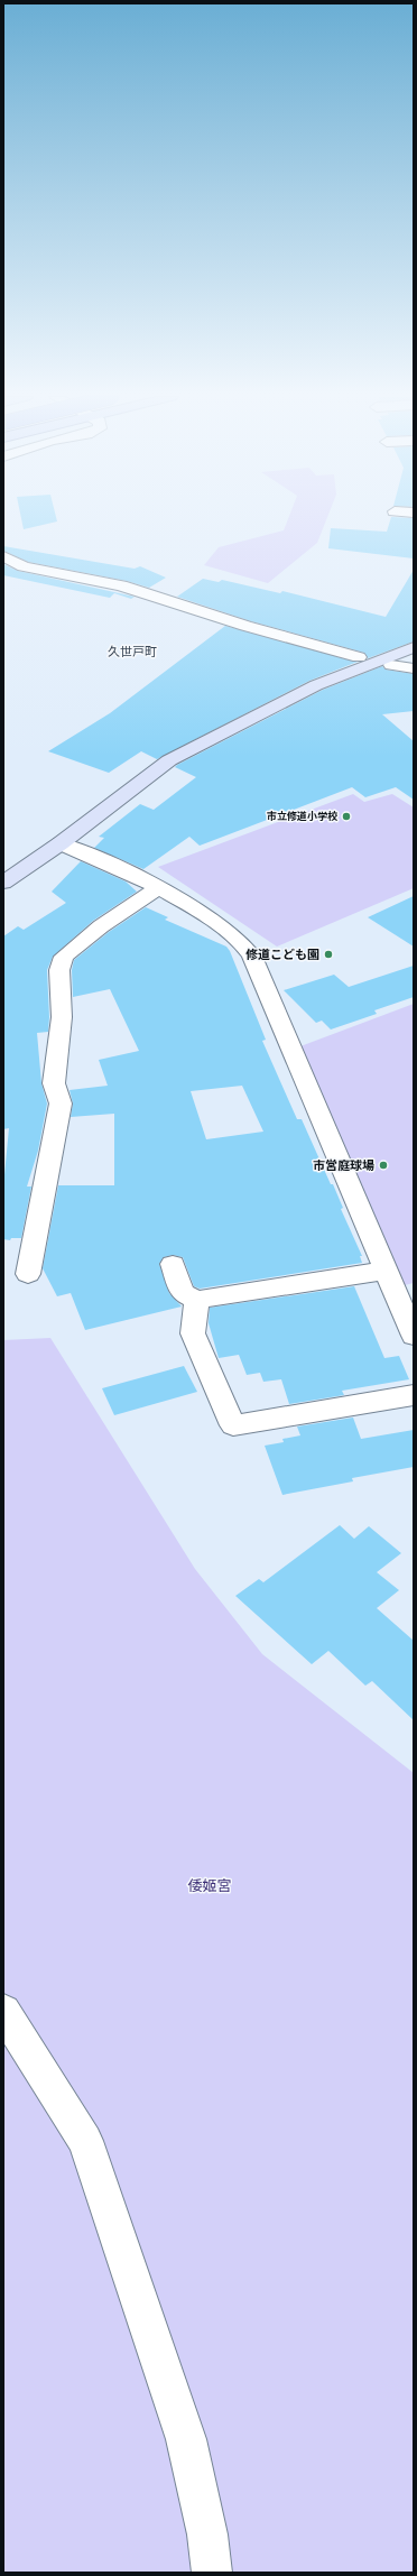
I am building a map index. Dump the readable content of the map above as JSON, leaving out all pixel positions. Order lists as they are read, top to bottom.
{
  "districts": ["久世戸町"],
  "parks": ["倭姬宮"],
  "places": ["市立修道小学校", "修道こども園", "市営庭球場"]
}
